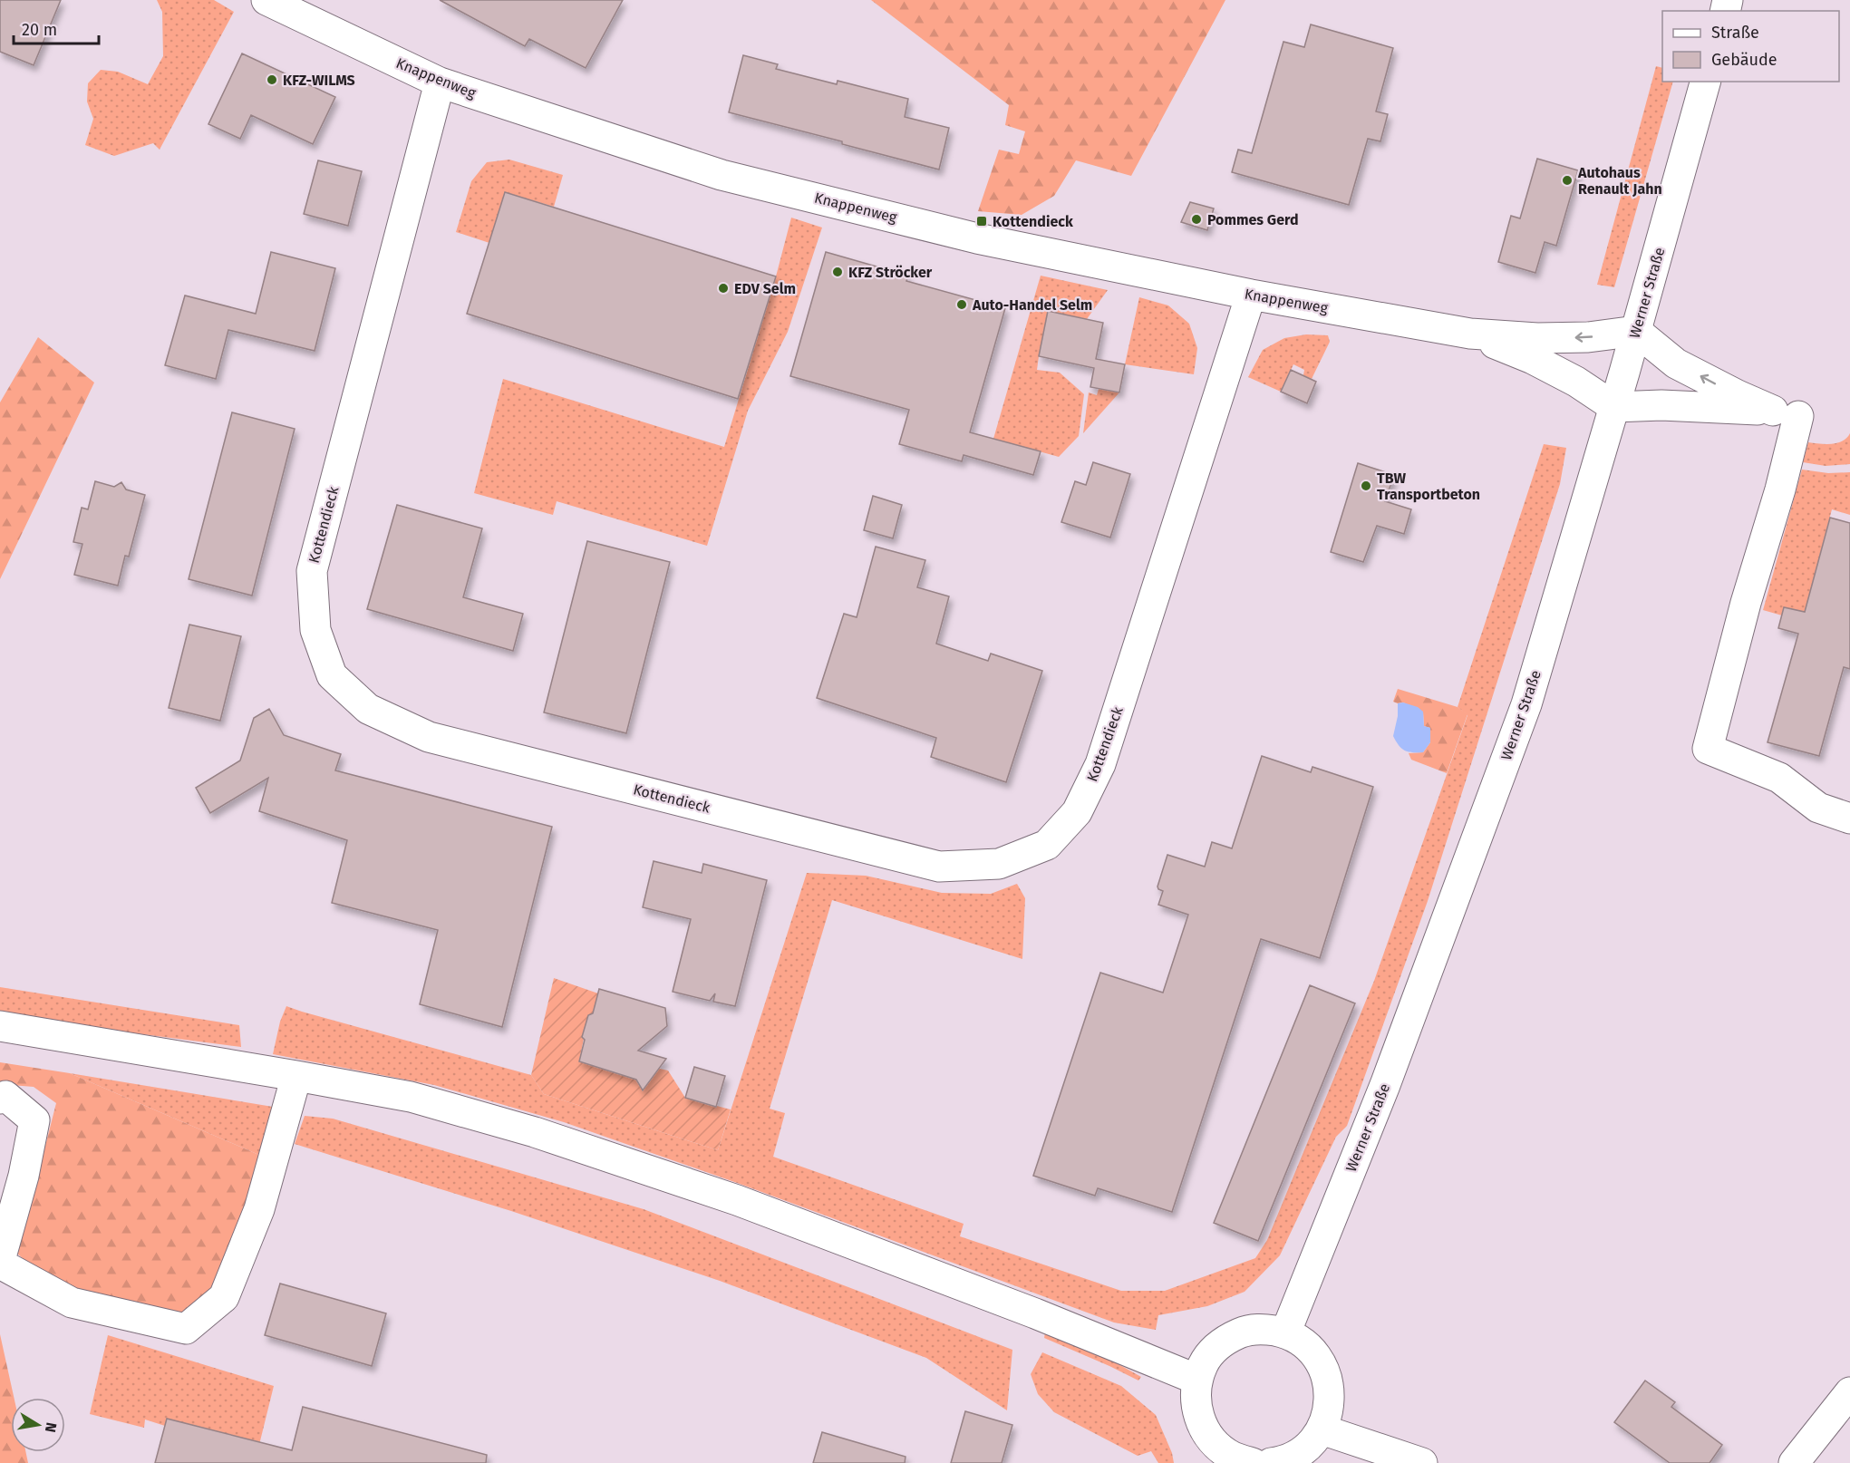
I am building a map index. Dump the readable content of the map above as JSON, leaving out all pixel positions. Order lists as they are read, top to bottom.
{
  "streets": {
    "street": ["Knappenweg", "Werner Straße", "Kottendieck"]
  },
  "crossings": [
    ["Knappenweg", "Werner Straße"],
    ["Knappenweg", "Kottendieck"]
  ],
  "places": {
    "other": [
      "KFZ-WILMS",
      "Autohaus Renault Jahn",
      "Pommes Gerd",
      "KFZ Ströcker",
      "EDV Selm",
      "Auto-Handel Selm",
      "TBW Transportbeton"
    ],
    "transit": ["Kottendieck"]
  },
  "legend": ["Straße", "Gebäude"],
  "scale_bar": "20 m",
  "north": "right"
}
